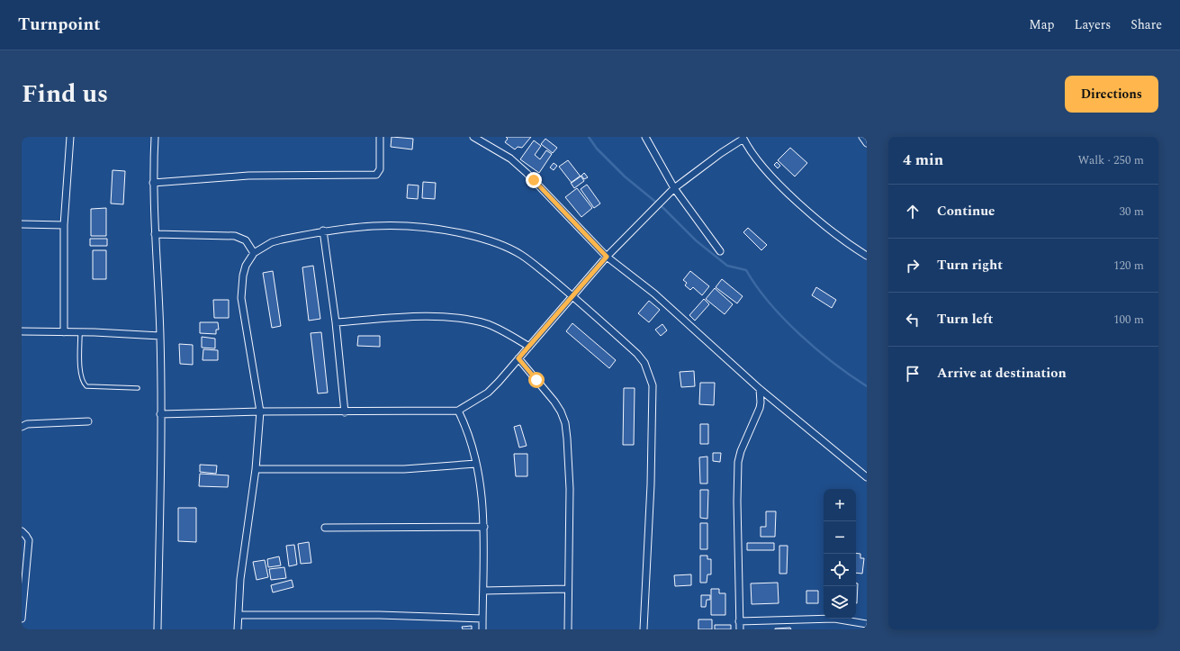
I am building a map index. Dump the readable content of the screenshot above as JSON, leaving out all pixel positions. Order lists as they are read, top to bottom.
{
  "page": {
    "header": "Turnpoint",
    "nav": ["Map", "Layers", "Share"],
    "title": "Find us",
    "buttons": "Directions",
    "heading": ["4 min", "Walk · 250 m"],
    "list": [
      ["Continue", "30 m"],
      ["Turn right", "120 m"],
      ["Turn left", "100 m"],
      "Arrive at destination"
    ],
    "map_buttons": ["+", "−"]
  }
}
